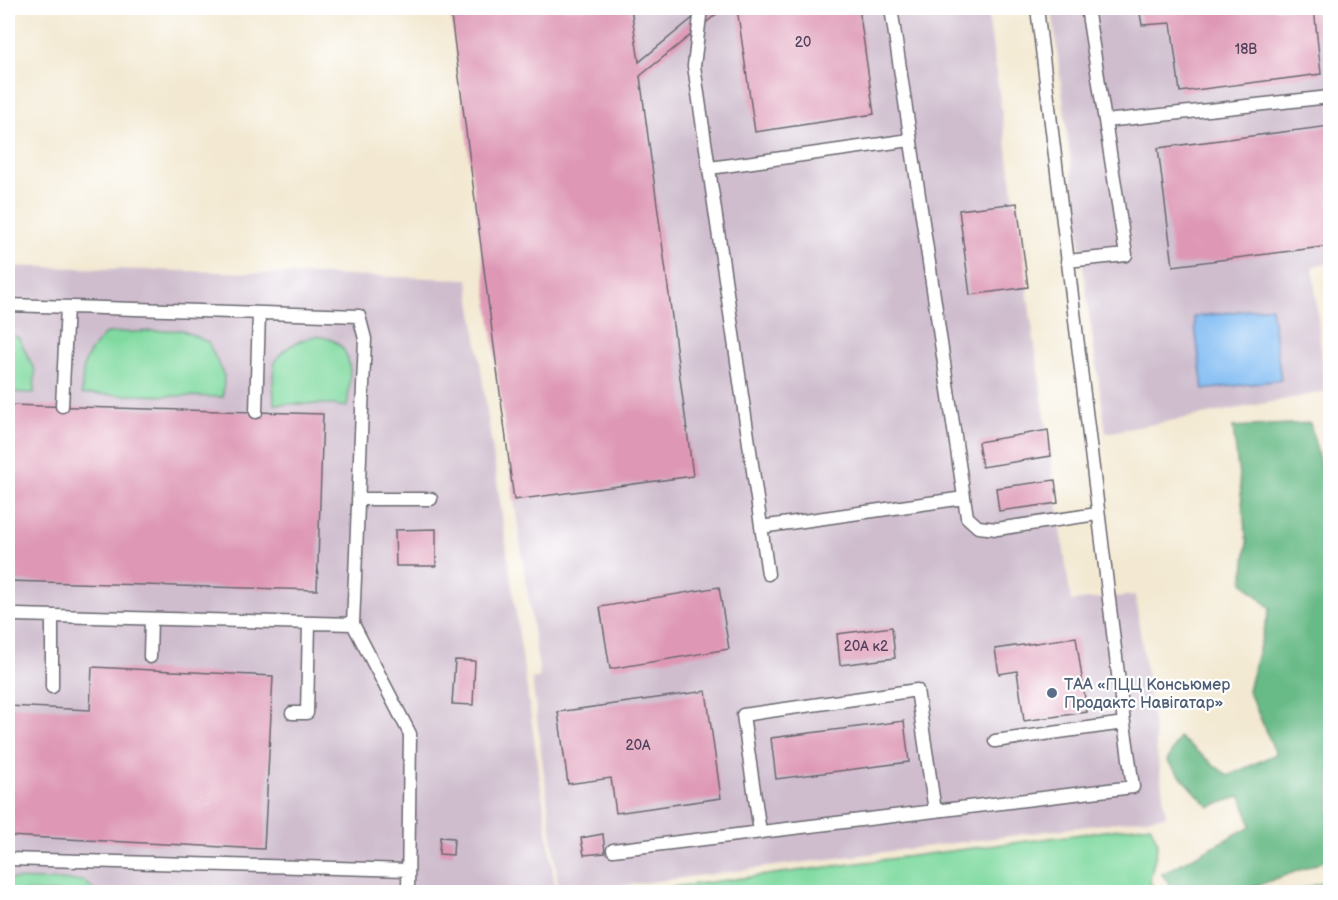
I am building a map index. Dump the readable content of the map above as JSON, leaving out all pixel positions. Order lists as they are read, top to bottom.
{
  "places": ["ТАА «ПЦЦ Консьюмер Продактс Навігатар»"],
  "house_numbers": [
    "20",
    "18В",
    "20А к2",
    "20А"
  ]
}
